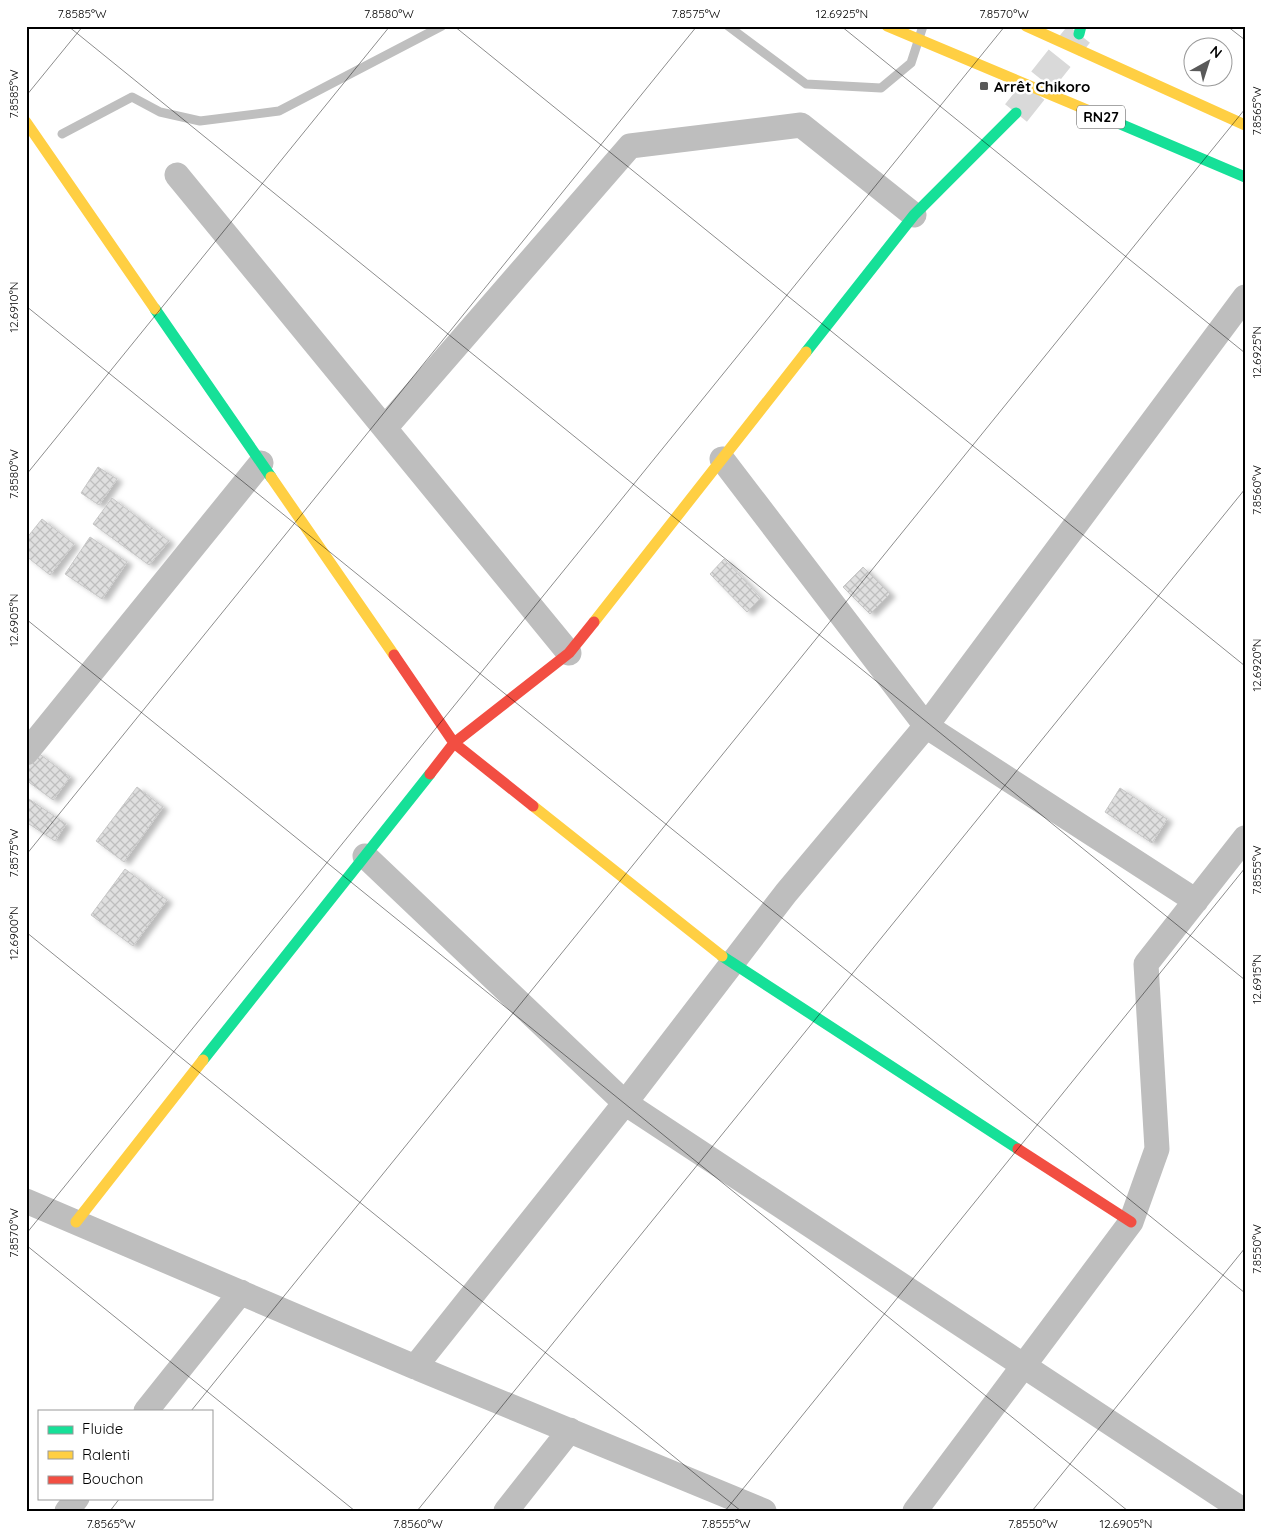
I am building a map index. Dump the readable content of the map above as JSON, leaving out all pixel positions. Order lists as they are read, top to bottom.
{
  "streets": {
    "street": ["RN27"]
  },
  "places": {
    "transit": ["Arrêt Chikoro"]
  },
  "legend": ["Fluide", "Ralenti", "Bouchon"],
  "north": "top right",
  "coordinates": [
    "7.8585°W",
    "7.8580°W",
    "7.8575°W",
    "12.6925°N",
    "7.8570°W",
    "7.8565°W",
    "12.6910°N",
    "7.8560°W",
    "12.6905°N",
    "12.6920°N",
    "7.8555°W",
    "12.6900°N",
    "12.6915°N",
    "7.8550°W"
  ]
}
